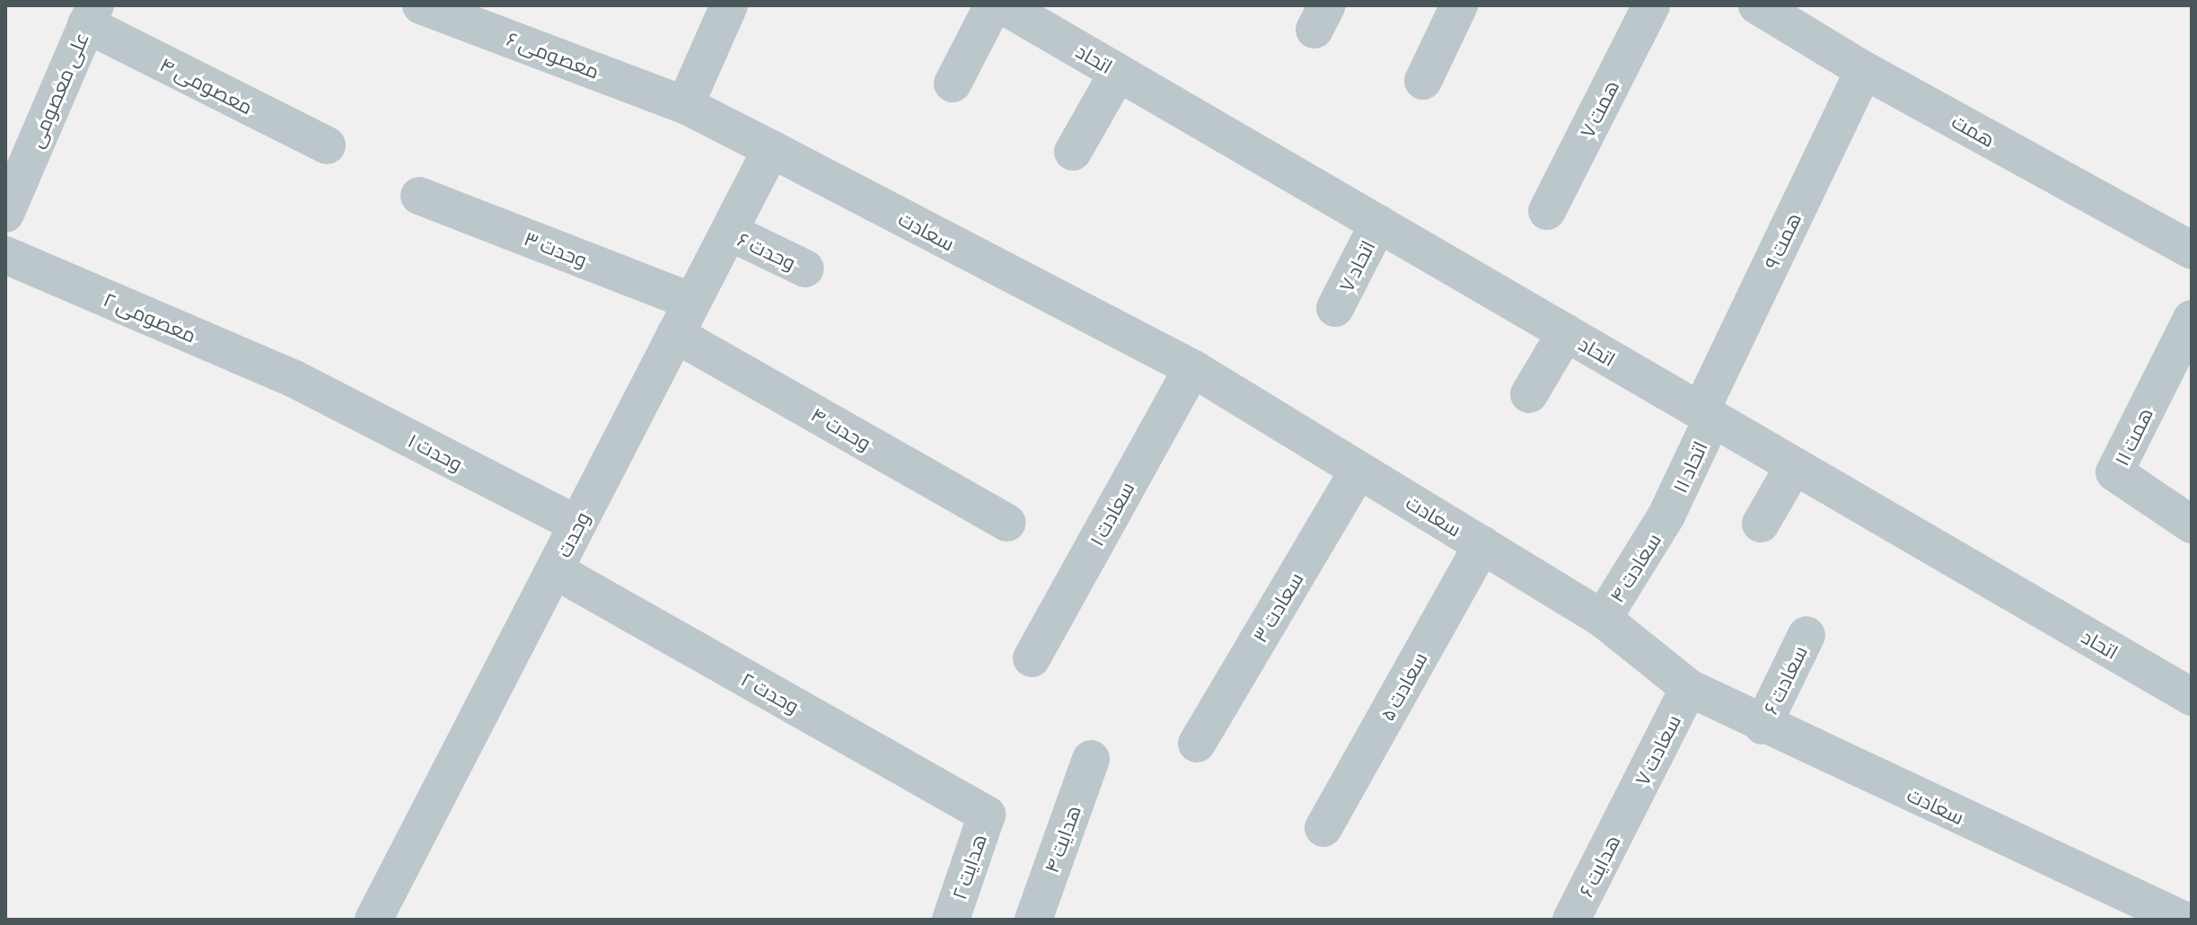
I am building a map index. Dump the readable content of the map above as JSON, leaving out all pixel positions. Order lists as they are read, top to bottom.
{
  "streets": {
    "street": [
      "معصومی ۶",
      "اتحاد",
      "معصومی ۴",
      "علی معصومی",
      "همت ۷",
      "همت",
      "سعادت",
      "همت ۹",
      "وحدت ۳",
      "وحدت ۶",
      "اتحاد ۷",
      "معصومی ۲",
      "وحدت ۴",
      "همت ۱۱",
      "وحدت ۱",
      "اتحاد ۱۱",
      "سعادت ۱",
      "وحدت",
      "سعادت ۴",
      "سعادت ۳",
      "سعادت ۶",
      "سعادت ۵",
      "وحدت ۲",
      "سعادت ۷",
      "هدایت ۴",
      "هدایت ۶",
      "هدایت ۲"
    ]
  },
  "crossings": [
    ["معصومی ۶", "سعادت"],
    ["اتحاد", "همت ۹"],
    ["اتحاد", "اتحاد ۷"],
    ["اتحاد", "اتحاد ۱۱"],
    ["معصومی ۴", "علی معصومی"],
    ["همت", "همت ۹"],
    ["سعادت", "سعادت ۱"],
    ["سعادت", "وحدت"],
    ["سعادت", "سعادت ۴"],
    ["سعادت", "سعادت ۳"],
    ["سعادت", "سعادت ۶"],
    ["سعادت", "سعادت ۵"],
    ["سعادت", "سعادت ۷"],
    ["همت ۹", "اتحاد ۱۱"],
    ["وحدت ۳", "وحدت ۴"],
    ["وحدت ۳", "وحدت"],
    ["وحدت ۶", "وحدت"],
    ["معصومی ۲", "وحدت ۱"],
    ["وحدت ۴", "وحدت"],
    ["وحدت ۱", "وحدت"],
    ["اتحاد ۱۱", "سعادت ۴"],
    ["وحدت", "وحدت ۲"],
    ["وحدت ۲", "هدایت ۲"],
    ["سعادت ۷", "هدایت ۶"]
  ]
}
